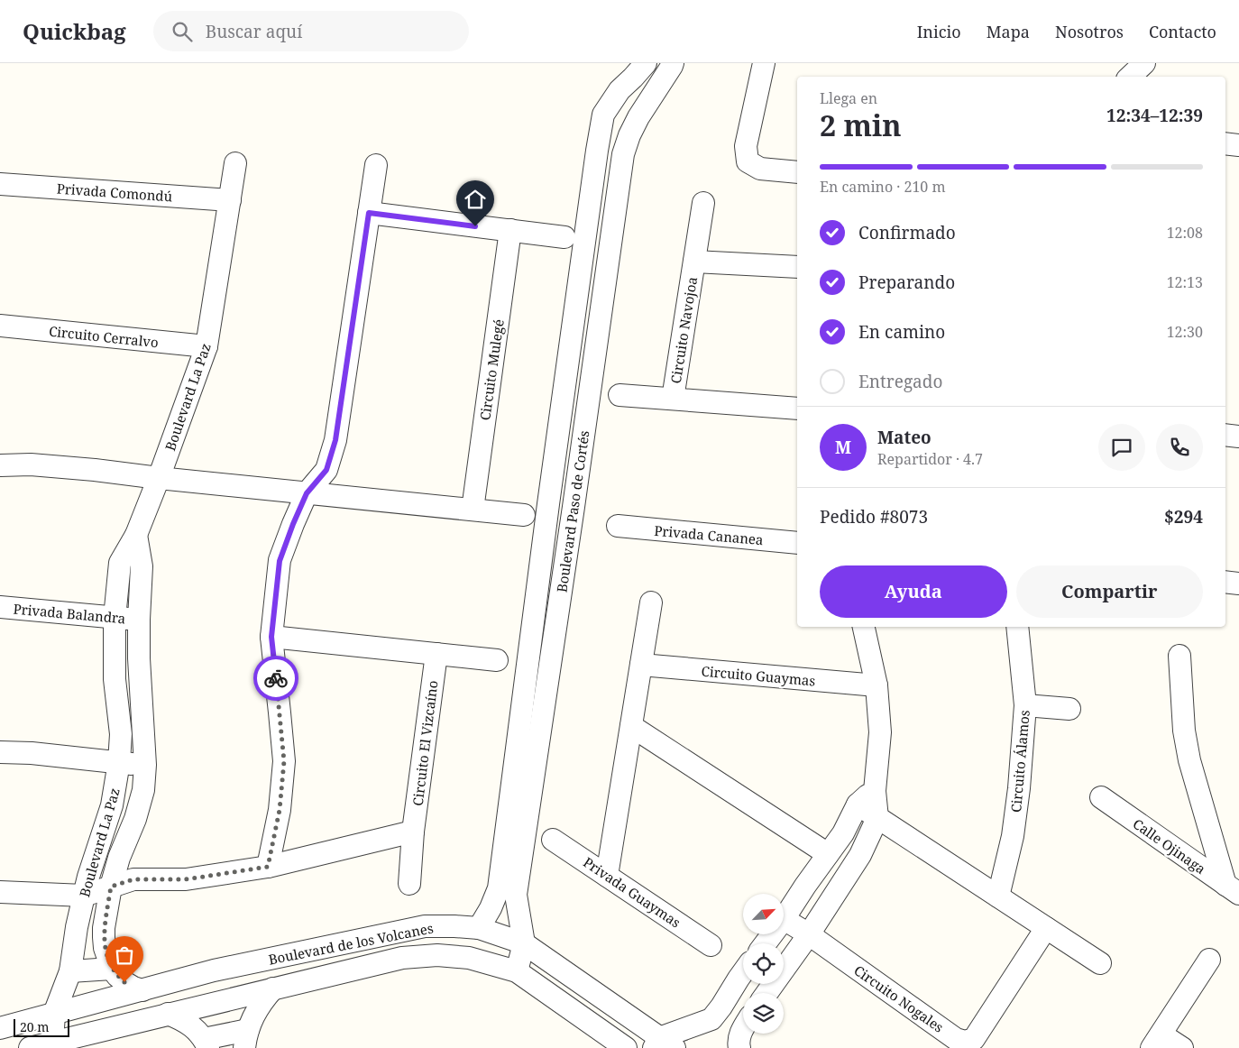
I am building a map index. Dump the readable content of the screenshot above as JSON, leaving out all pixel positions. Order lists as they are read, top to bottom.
{
  "streets": {
    "street": [
      "Privada Comondú",
      "Circuito Navojoa",
      "Circuito Cerralvo",
      "Circuito Mulegé",
      "Boulevard La Paz",
      "Boulevard Paso de Cortés",
      "Privada Cananea",
      "Privada Balandra",
      "Circuito Guaymas",
      "Circuito El Vizcaíno",
      "Circuito Álamos",
      "Calle Ojinaga",
      "Privada Guaymas",
      "Boulevard de los Volcanes",
      "Circuito Nogales"
    ]
  },
  "crossings": [
    ["Privada Comondú", "Boulevard La Paz"],
    ["Circuito Cerralvo", "Boulevard La Paz"],
    ["Boulevard La Paz", "Privada Balandra"],
    ["Boulevard La Paz", "Boulevard de los Volcanes"],
    ["Boulevard Paso de Cortés", "Boulevard de los Volcanes"]
  ],
  "scale_bar": "20 m",
  "north": "top right",
  "page": {
    "header": "Quickbag",
    "search": "Buscar aquí",
    "nav": [
      "Inicio",
      "Mapa",
      "Nosotros",
      "Contacto"
    ],
    "heading": ["2 min", "Llega en", "12:34–12:39"],
    "panel": [
      "Mateo",
      "Repartidor · 4.7",
      "Pedido #8073",
      "$294"
    ],
    "bar": "En camino · 210 m",
    "list": [
      ["Confirmado", "12:08"],
      ["Preparando", "12:13"],
      ["En camino", "12:30"],
      "Entregado"
    ],
    "round": "M",
    "buttons": ["Ayuda", "Compartir"],
    "scale": "20 m"
  }
}
